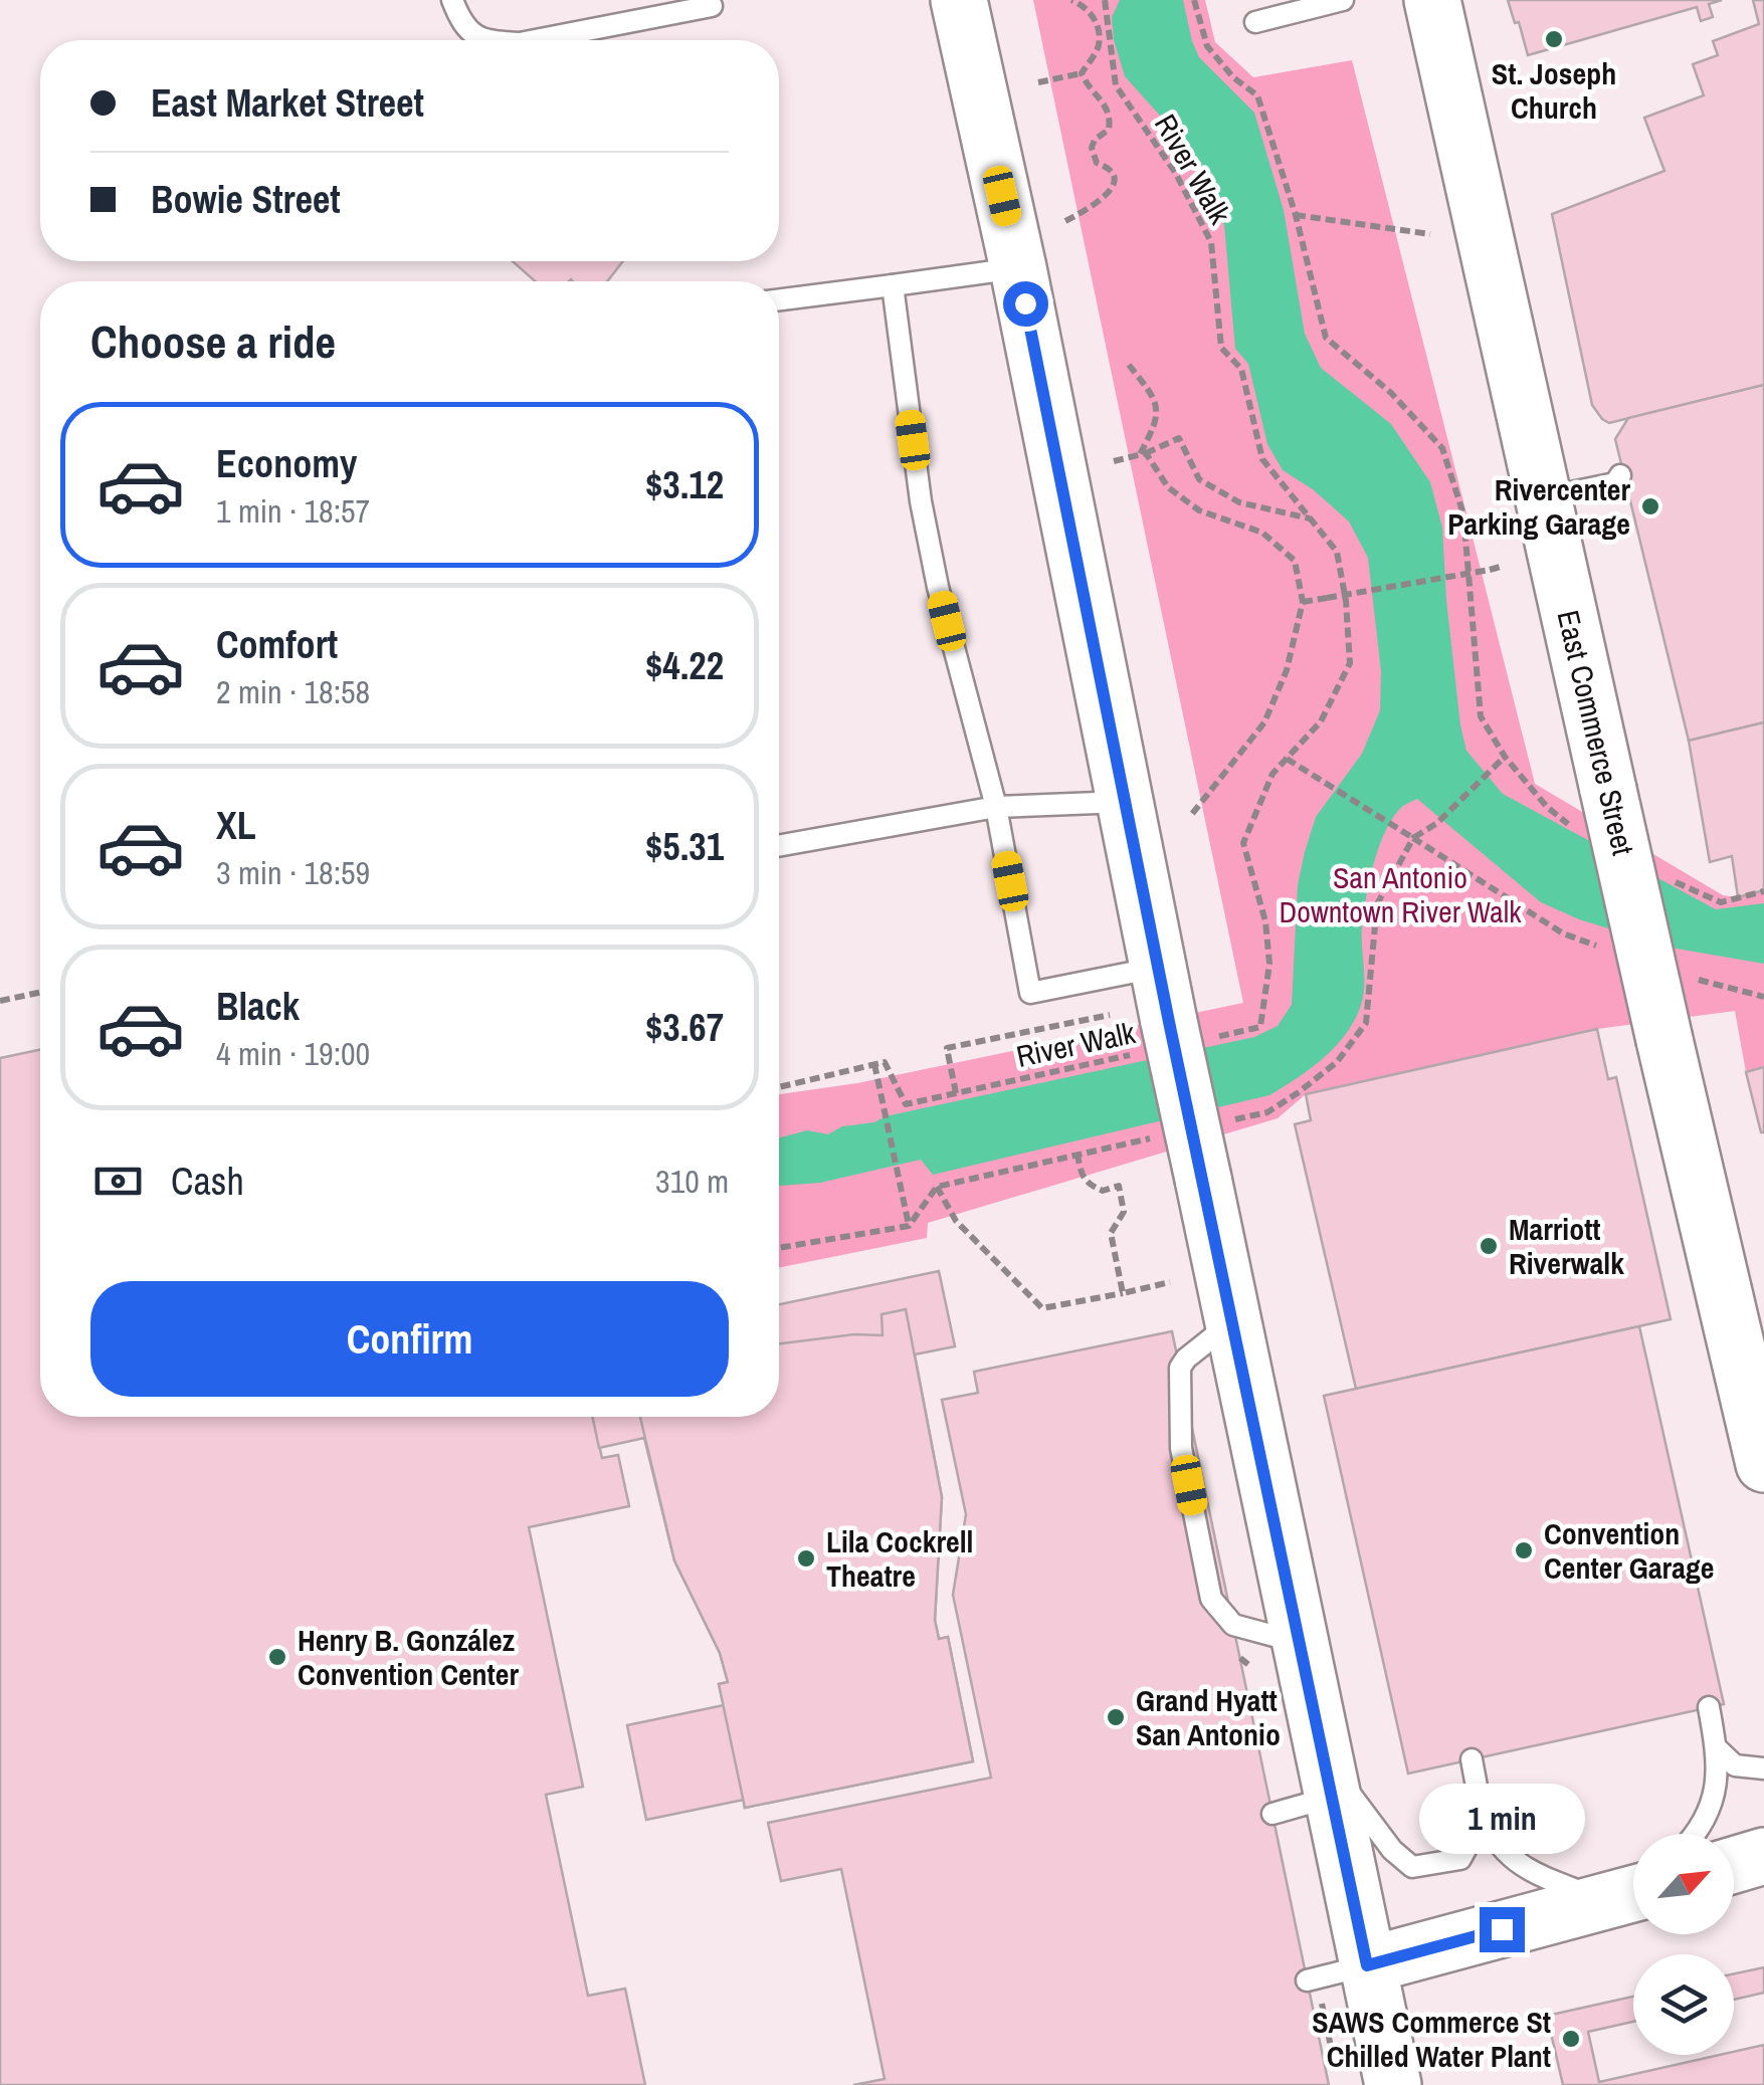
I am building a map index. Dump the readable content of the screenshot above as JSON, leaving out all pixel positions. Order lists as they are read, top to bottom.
{
  "streets": {
    "main road": ["East Commerce Street"],
    "path": ["River Walk"]
  },
  "parks": ["San Antonio Downtown River Walk"],
  "places": [
    "St. Joseph Church",
    "Rivercenter Parking Garage",
    "Marriott Riverwalk",
    "Convention Center Garage",
    "Lila Cockrell Theatre",
    "Henry B. González Convention Center",
    "Grand Hyatt San Antonio",
    "SAWS Commerce St Chilled Water Plant"
  ],
  "north": "top right",
  "page": {
    "banner": ["East Market Street", "Bowie Street"],
    "heading": "Choose a ride",
    "list": [
      {
        "name": "Economy",
        "note": "1 min · 18:57",
        "value": "$3.12"
      },
      {
        "name": "Comfort",
        "note": "2 min · 18:58",
        "value": "$4.22"
      },
      {
        "name": "XL",
        "note": "3 min · 18:59",
        "value": "$5.31"
      },
      {
        "name": "Black",
        "note": "4 min · 19:00",
        "value": "$3.67"
      }
    ],
    "pay": ["Cash", "310 m"],
    "buttons": "Confirm",
    "bubble": "1 min"
  }
}
